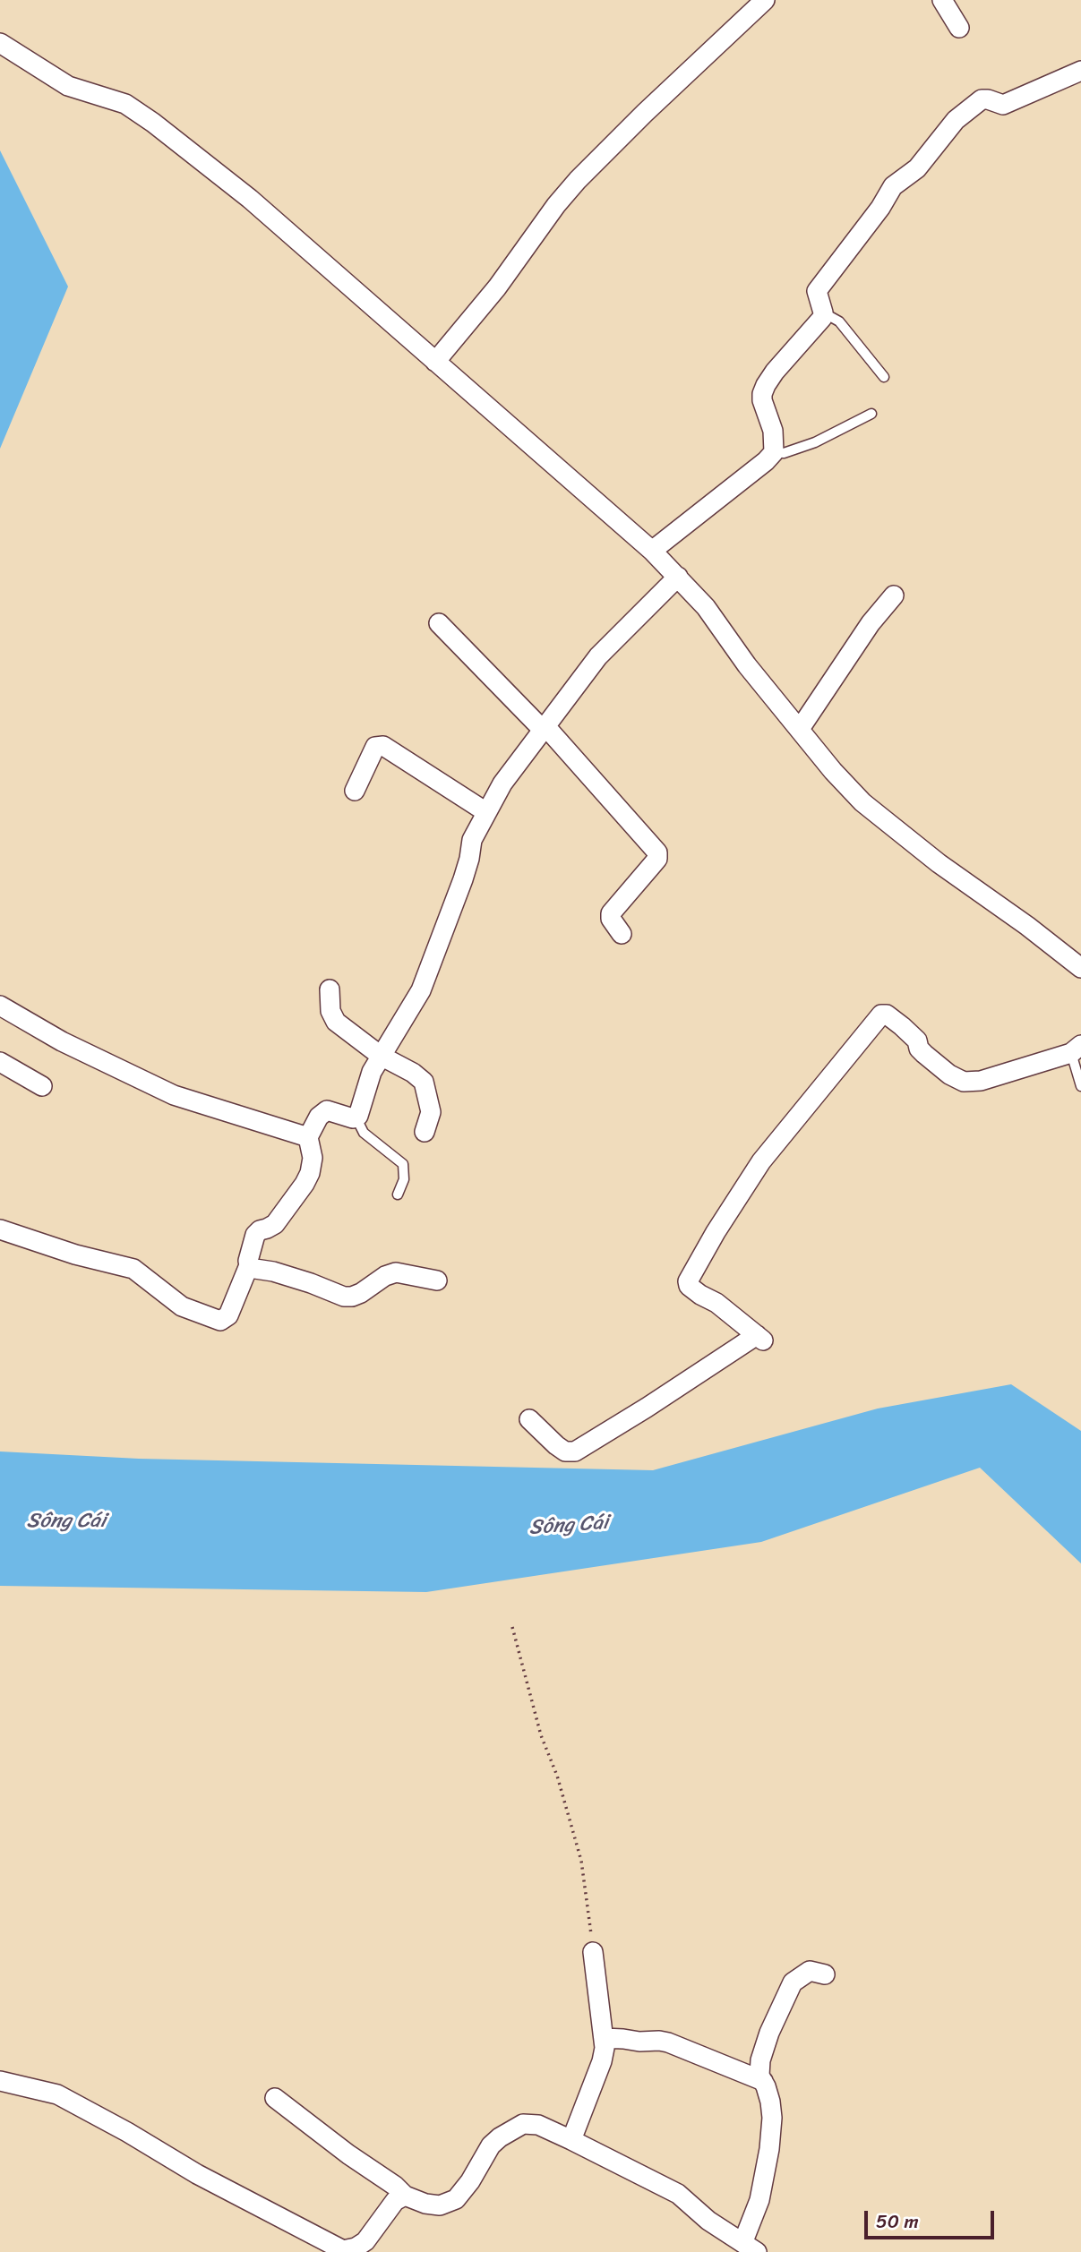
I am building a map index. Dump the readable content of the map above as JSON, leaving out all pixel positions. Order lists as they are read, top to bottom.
{
  "water": ["Sông Cái"],
  "scale_bar": "50 m"
}
